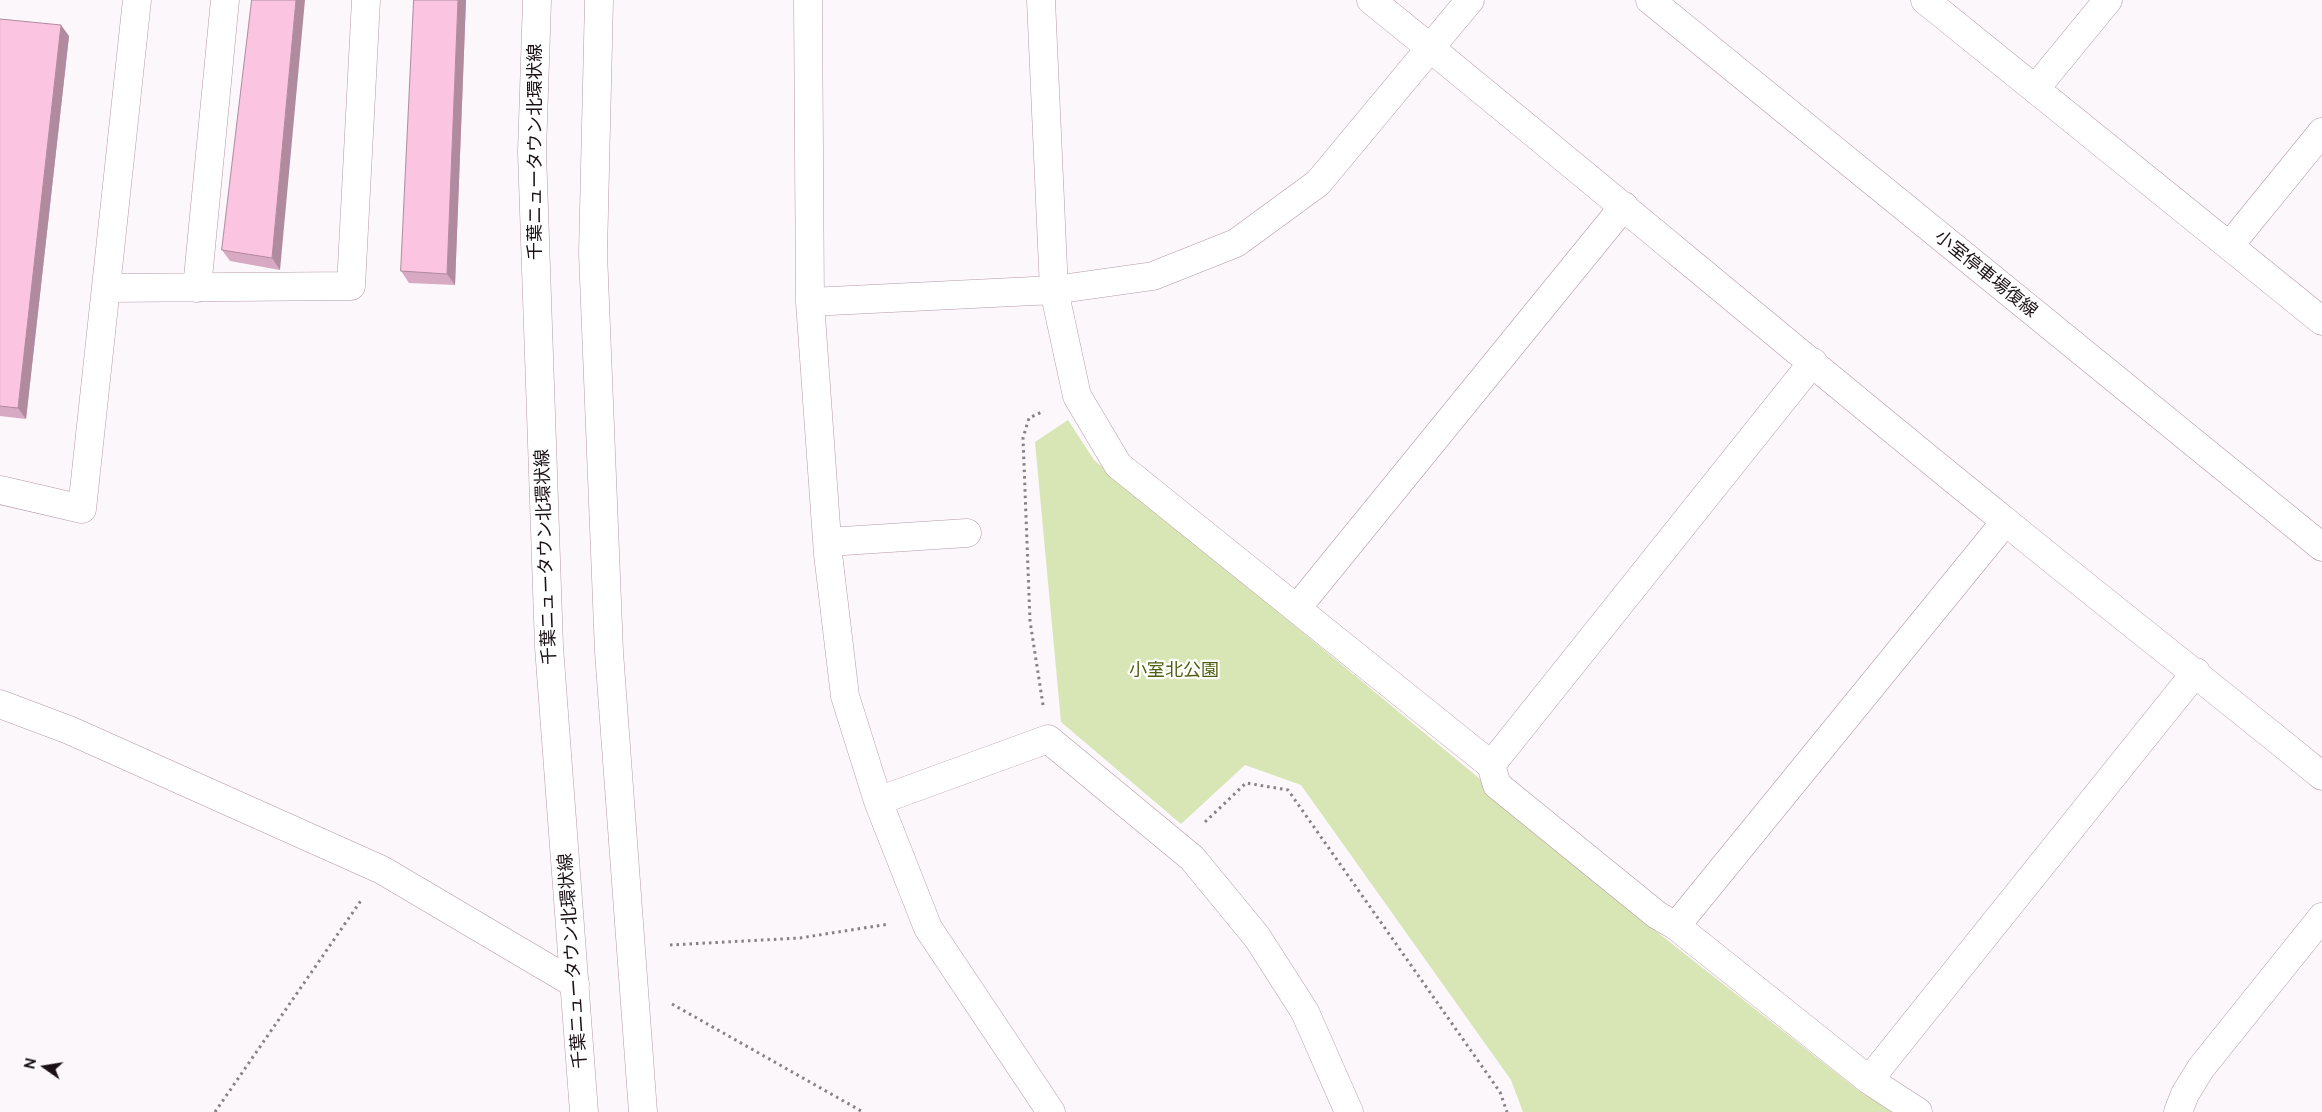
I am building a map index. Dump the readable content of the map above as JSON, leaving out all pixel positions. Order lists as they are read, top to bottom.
{
  "streets": {
    "street": ["千葉ニュータウン北環状線", "小室停車場復線"]
  },
  "parks": ["小室北公園"],
  "north": "left"
}
